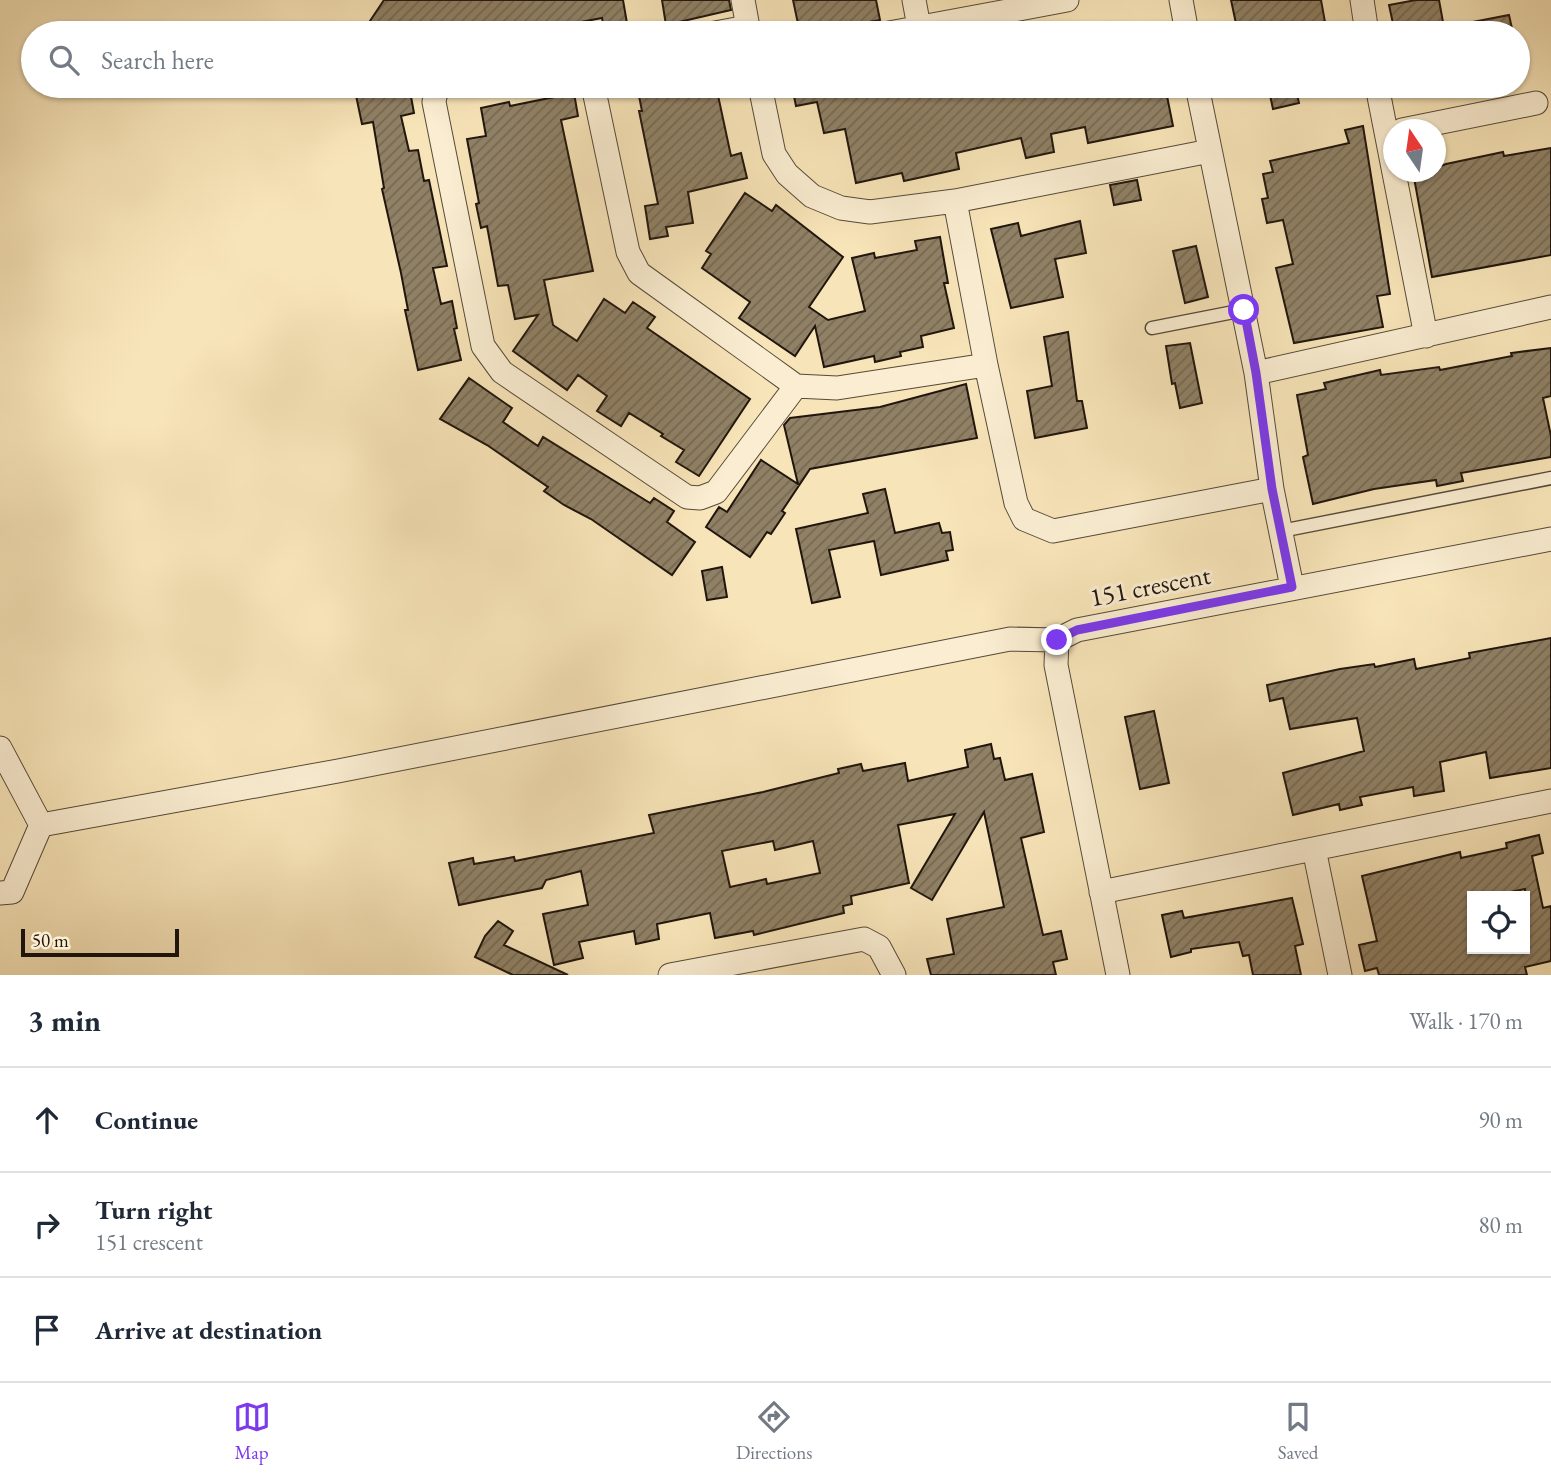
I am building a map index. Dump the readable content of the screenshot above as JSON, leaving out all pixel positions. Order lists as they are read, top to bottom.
{
  "streets": {
    "street": ["151 crescent"]
  },
  "scale_bar": "50 m",
  "north": "top",
  "page": {
    "search": "Search here",
    "scale": "50 m",
    "heading": ["3 min", "Walk · 170 m"],
    "list": [
      ["Continue", "90 m"],
      ["Turn right", "151 crescent", "80 m"],
      "Arrive at destination"
    ],
    "nav": ["Map", "Directions", "Saved"]
  }
}
